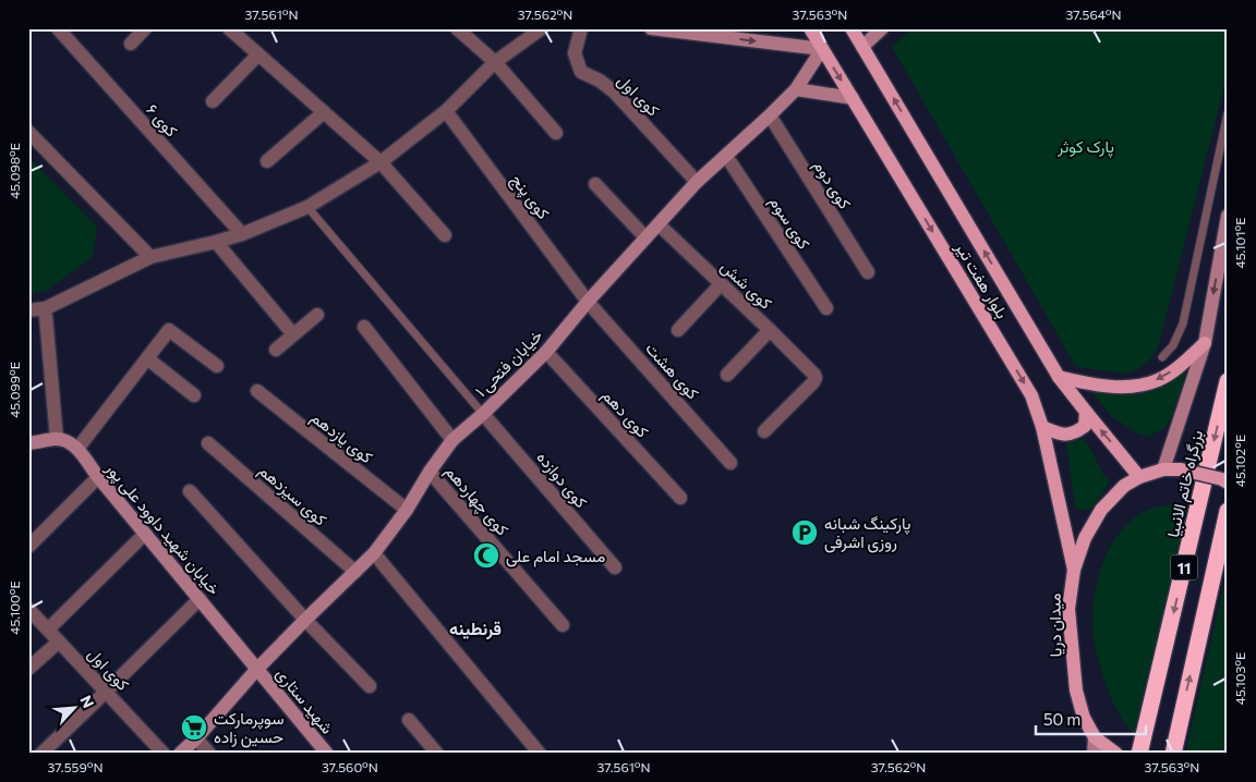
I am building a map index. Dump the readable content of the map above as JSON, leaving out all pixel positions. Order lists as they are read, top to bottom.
{
  "streets": {
    "highway": ["بزرگراه خاتم الانبیا", "11"],
    "main road": ["بلوار هفت تیر", "میدان دریا"],
    "street": [
      "کوی اول",
      "کوی ۶",
      "کوی دوم",
      "کوی پنج",
      "کوی سوم",
      "کوی شش",
      "خیابان فتحی ۱",
      "کوی هشت",
      "کوی دهم",
      "کوی یازدهم",
      "کوی دوازده",
      "کوی سیزدهم",
      "کوی چهاردهم",
      "خیابان شهید داوود علی پور",
      "شهید ستاری"
    ]
  },
  "crossings": [
    ["کوی اول", "خیابان فتحی ۱"],
    ["کوی دوم", "خیابان فتحی ۱"],
    ["کوی پنج", "خیابان فتحی ۱"],
    ["کوی پنج", "کوی هشت"],
    ["کوی سوم", "خیابان فتحی ۱"],
    ["بلوار هفت تیر", "خیابان فتحی ۱"],
    ["بلوار هفت تیر", "میدان دریا"],
    ["کوی شش", "خیابان فتحی ۱"],
    ["خیابان فتحی ۱", "کوی هشت"],
    ["خیابان فتحی ۱", "کوی دهم"],
    ["خیابان فتحی ۱", "کوی یازدهم"],
    ["خیابان فتحی ۱", "کوی دوازده"],
    ["خیابان فتحی ۱", "کوی سیزدهم"],
    ["خیابان فتحی ۱", "کوی چهاردهم"],
    ["خیابان فتحی ۱", "خیابان شهید داوود علی پور"],
    ["خیابان فتحی ۱", "شهید ستاری"],
    ["خیابان شهید داوود علی پور", "شهید ستاری"]
  ],
  "districts": ["قرنطینه"],
  "parks": ["پارک کوثر"],
  "places": {
    "parking": ["پارکینگ شبانه روزی اشرفی"],
    "mosque": ["مسجد امام علی"],
    "supermarket": ["سوپرمارکت حسین زاده"]
  },
  "scale_bar": "50 m",
  "north": "top right",
  "coordinates": [
    "37.561°N",
    "37.562°N",
    "37.563°N",
    "37.564°N",
    "45.098°E",
    "45.101°E",
    "45.099°E",
    "45.102°E",
    "45.100°E",
    "45.103°E",
    "37.559°N",
    "37.560°N"
  ]
}
